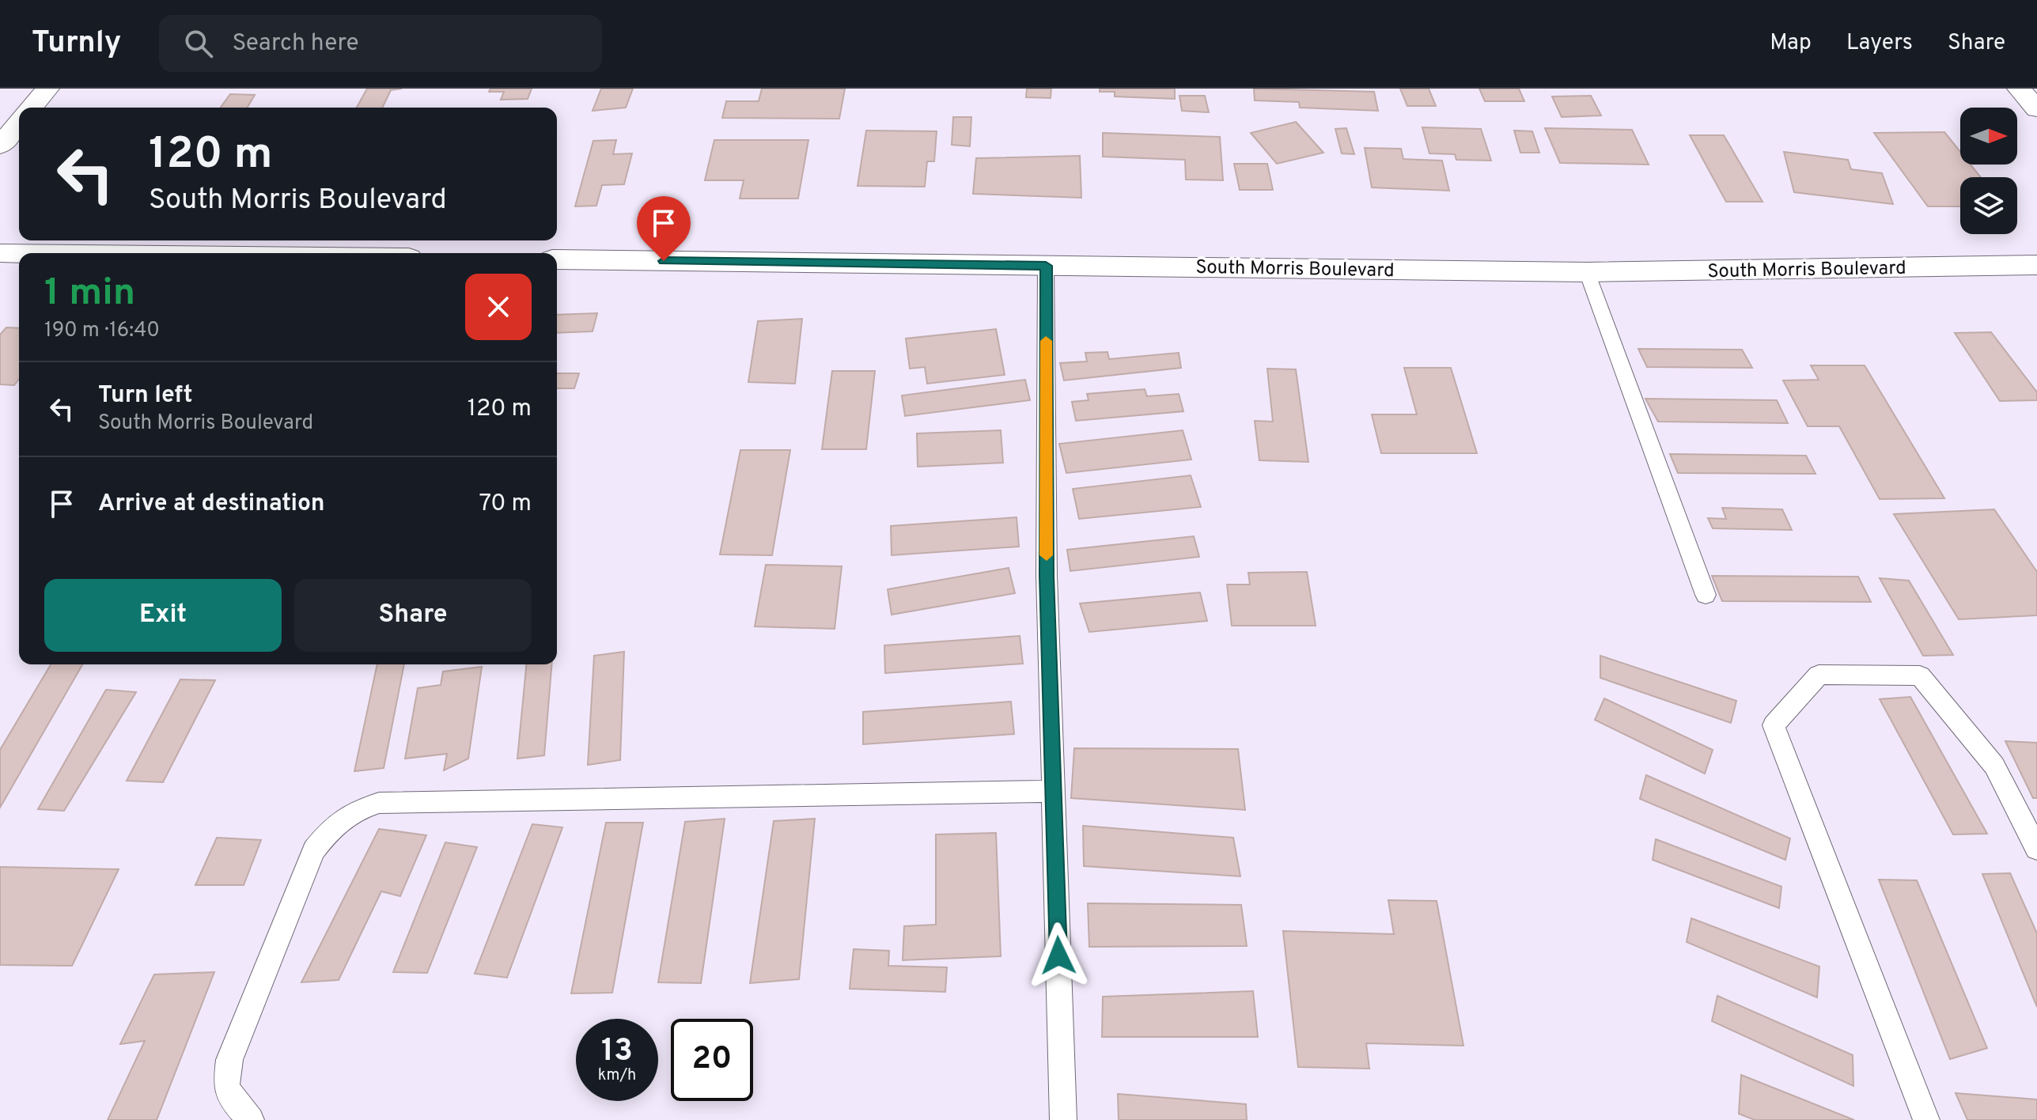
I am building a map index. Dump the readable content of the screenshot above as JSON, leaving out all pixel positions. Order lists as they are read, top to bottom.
{
  "streets": {
    "street": ["South Morris Boulevard"]
  },
  "north": "right",
  "page": {
    "header": "Turnly",
    "search": "Search here",
    "nav": ["Map", "Layers", "Share"],
    "turn": ["120 m", "South Morris Boulevard"],
    "heading": ["1 min", "190 m · 16:40"],
    "list": [
      {
        "name": "Turn left",
        "note": "South Morris Boulevard",
        "value": "120 m"
      },
      {
        "name": "Arrive at destination",
        "value": "70 m"
      }
    ],
    "buttons": ["Exit", "Share"],
    "speed": "13 km/h",
    "limit": "20"
  }
}
